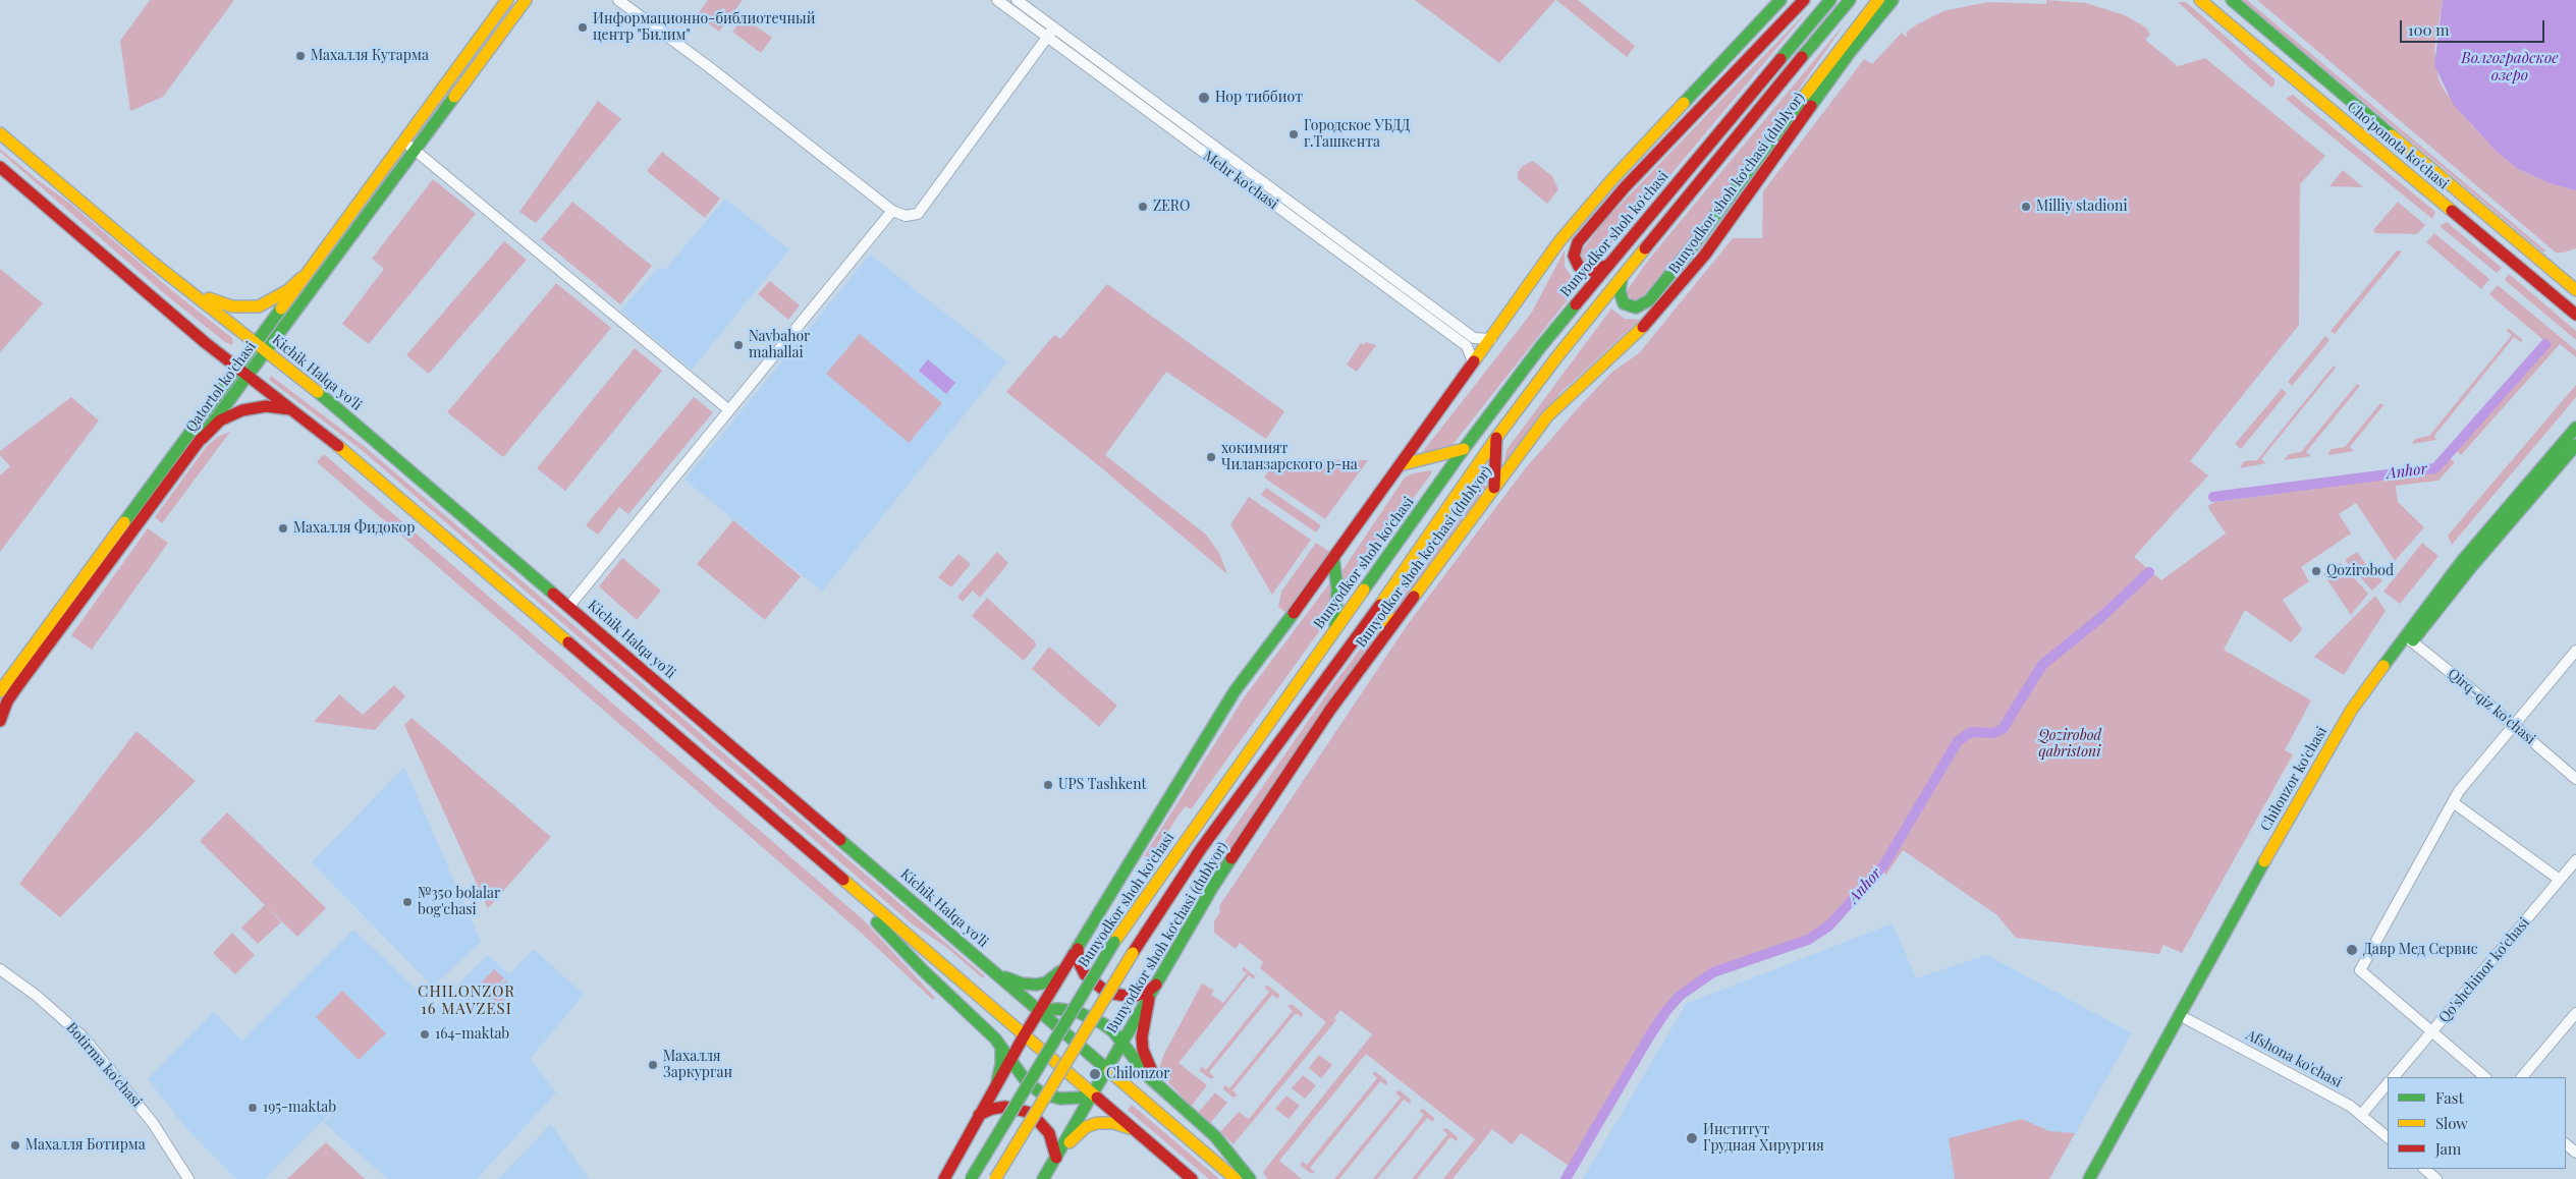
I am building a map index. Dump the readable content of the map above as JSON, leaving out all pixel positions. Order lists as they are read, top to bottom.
{
  "streets": {
    "main road": [
      "Cho'ponota ko'chasi",
      "Bunyodkor shoh koʻchasi (dublyor)",
      "Bunyodkor shoh ko'chasi",
      "Kichik Halqa yo'li",
      "Qatortol ko'chasi",
      "Chilonzor ko'chasi"
    ],
    "street": [
      "Mehr ko'chasi",
      "Qirq-qiz ko'chasi",
      "Qo'shchinor ko'chasi",
      "Afshona ko'chasi",
      "Botirma ko'chasi"
    ]
  },
  "crossings": [
    ["Bunyodkor shoh koʻchasi (dublyor)", "Kichik Halqa yo'li"],
    ["Kichik Halqa yo'li", "Qatortol ko'chasi"],
    ["Qirq-qiz ko'chasi", "Chilonzor ko'chasi"],
    ["Chilonzor ko'chasi", "Afshona ko'chasi"]
  ],
  "districts": ["CHILONZOR 16 MAVZESI"],
  "water": ["Волгоградское озеро", "Anhor"],
  "parks": ["Qozirobod qabristoni"],
  "places": [
    "Информационно-библиотечный центр \"Билим\"",
    "Махалля Кутарма",
    "Нор тиббиот",
    "Городское УБДД г.Ташкента",
    "ZERO",
    "Milliy stadioni",
    "Navbahor mahallai",
    "хокимият Чиланзарского р-на",
    "Махалля Фидокор",
    "Qozirobod",
    "UPS Tashkent",
    "№350 bolalar bog'chasi",
    "Давр Мед Сервис",
    "164-maktab",
    "Махалля Заркурган",
    "Chilonzor",
    "195-maktab",
    "Институт Грудная Хирургия",
    "Махалля Ботирма"
  ],
  "legend": ["Fast", "Slow", "Jam"],
  "scale_bar": "100 m"
}
